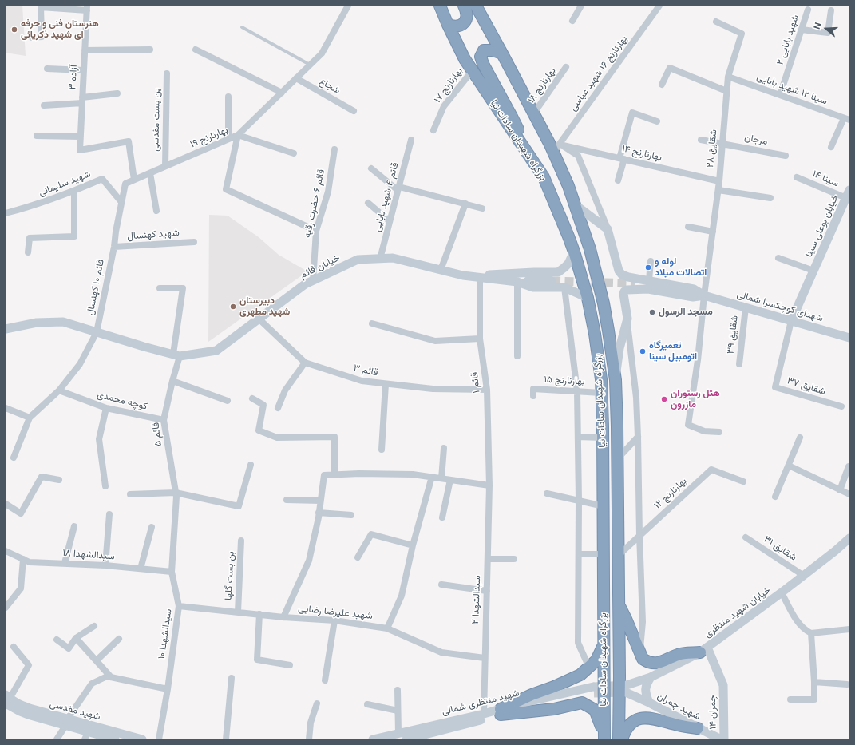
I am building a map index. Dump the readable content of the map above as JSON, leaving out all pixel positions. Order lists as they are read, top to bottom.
{
  "streets": {
    "highway": ["بزرگراه شهیدان سادات نیا"],
    "main road": [
      "خیابان بوعلی سینا",
      "خیابان قائم",
      "شهدای کوچکسرا شمالی",
      "خیابان شهید منتظری",
      "شهید منتظری شمالی",
      "شهید چمران",
      "شهید مقدسی",
      "چمران ۱۴"
    ],
    "street": [
      "شهید بابایی ۲",
      "بهارنارنج ۱۶ شهید عباسی",
      "آزاده ۳",
      "بهارنارنج ۱۷",
      "بهارنارنج ۱۸",
      "شجاع",
      "سینا ۱۲ شهید بابایی",
      "بن بست مقدسی",
      "بهارنارنج ۱۹",
      "مرجان",
      "شقایق ۲۸",
      "بهارنارنج ۱۴",
      "سینا ۱۴",
      "شهید سلیمانی",
      "قائم ۴ شهید بابایی",
      "قائم ۶ حضرت رقیه",
      "شهید کهنسال",
      "قائم ۱۰ کهنسال",
      "شقایق ۳۹",
      "قائم ۳",
      "بهارنارنج ۱۵",
      "قائم ۱",
      "شقایق ۳۷",
      "کوچه محمدی",
      "قائم ۵",
      "بهارنارنج ۱۲",
      "شقایق ۳۱",
      "سیدالشهدا ۱۸",
      "بن بست گلها",
      "سیدالشهدا ۲",
      "شهید علیرضا رضایی",
      "سیدالشهدا ۱۰"
    ]
  },
  "crossings": [
    ["شهید بابایی ۲", "سینا ۱۲ شهید بابایی"],
    ["بهارنارنج ۱۶ شهید عباسی", "بزرگراه شهیدان سادات نیا"],
    ["بهارنارنج ۱۶ شهید عباسی", "بهارنارنج ۱۴"],
    ["آزاده ۳", "بهارنارنج ۱۹"],
    ["بهارنارنج ۱۷", "بزرگراه شهیدان سادات نیا"],
    ["بهارنارنج ۱۸", "بزرگراه شهیدان سادات نیا"],
    ["شجاع", "بهارنارنج ۱۹"],
    ["سینا ۱۲ شهید بابایی", "شقایق ۲۸"],
    ["بن بست مقدسی", "بهارنارنج ۱۹"],
    ["بهارنارنج ۱۹", "شهید سلیمانی"],
    ["بهارنارنج ۱۹", "شهید کهنسال"],
    ["بهارنارنج ۱۹", "قائم ۱۰ کهنسال"],
    ["مرجان", "شقایق ۲۸"],
    ["بزرگراه شهیدان سادات نیا", "بهارنارنج ۱۴"],
    ["بزرگراه شهیدان سادات نیا", "خیابان قائم"],
    ["بزرگراه شهیدان سادات نیا", "بهارنارنج ۱۵"],
    ["بزرگراه شهیدان سادات نیا", "بهارنارنج ۱۲"],
    ["شقایق ۲۸", "بهارنارنج ۱۴"],
    ["شقایق ۲۸", "شهدای کوچکسرا شمالی"],
    ["سینا ۱۴", "خیابان بوعلی سینا"],
    ["قائم ۴ شهید بابایی", "خیابان قائم"],
    ["قائم ۶ حضرت رقیه", "خیابان قائم"],
    ["خیابان بوعلی سینا", "شهدای کوچکسرا شمالی"],
    ["خیابان بوعلی سینا", "شقایق ۳۷"],
    ["شهید کهنسال", "قائم ۱۰ کهنسال"],
    ["خیابان قائم", "قائم ۱۰ کهنسال"],
    ["خیابان قائم", "قائم ۳"],
    ["خیابان قائم", "قائم ۱"],
    ["خیابان قائم", "قائم ۵"],
    ["قائم ۱۰ کهنسال", "کوچه محمدی"],
    ["شهدای کوچکسرا شمالی", "شقایق ۳۹"],
    ["شهدای کوچکسرا شمالی", "شقایق ۳۷"],
    ["قائم ۳", "قائم ۱"],
    ["قائم ۱", "سیدالشهدا ۲"],
    ["کوچه محمدی", "قائم ۵"],
    ["قائم ۵", "سیدالشهدا ۱۰"],
    ["شقایق ۳۱", "خیابان شهید منتظری"],
    ["سیدالشهدا ۱۸", "سیدالشهدا ۱۰"],
    ["بن بست گلها", "شهید علیرضا رضایی"],
    ["سیدالشهدا ۲", "شهید علیرضا رضایی"],
    ["سیدالشهدا ۲", "شهید منتظری شمالی"],
    ["شهید علیرضا رضایی", "سیدالشهدا ۱۰"],
    ["خیابان شهید منتظری", "شهید چمران"],
    ["خیابان شهید منتظری", "چمران ۱۴"]
  ],
  "places": [
    "هنرستان فنی و حرفه ای شهید ذکریائی",
    "لوله و اتصالات میلاد",
    "دبیرستان شهید مطهری",
    "مسجد الرسول",
    "تعمیرگاه اتومبیل سینا",
    "هتل رستوران مازرون"
  ],
  "north": "left"
}
